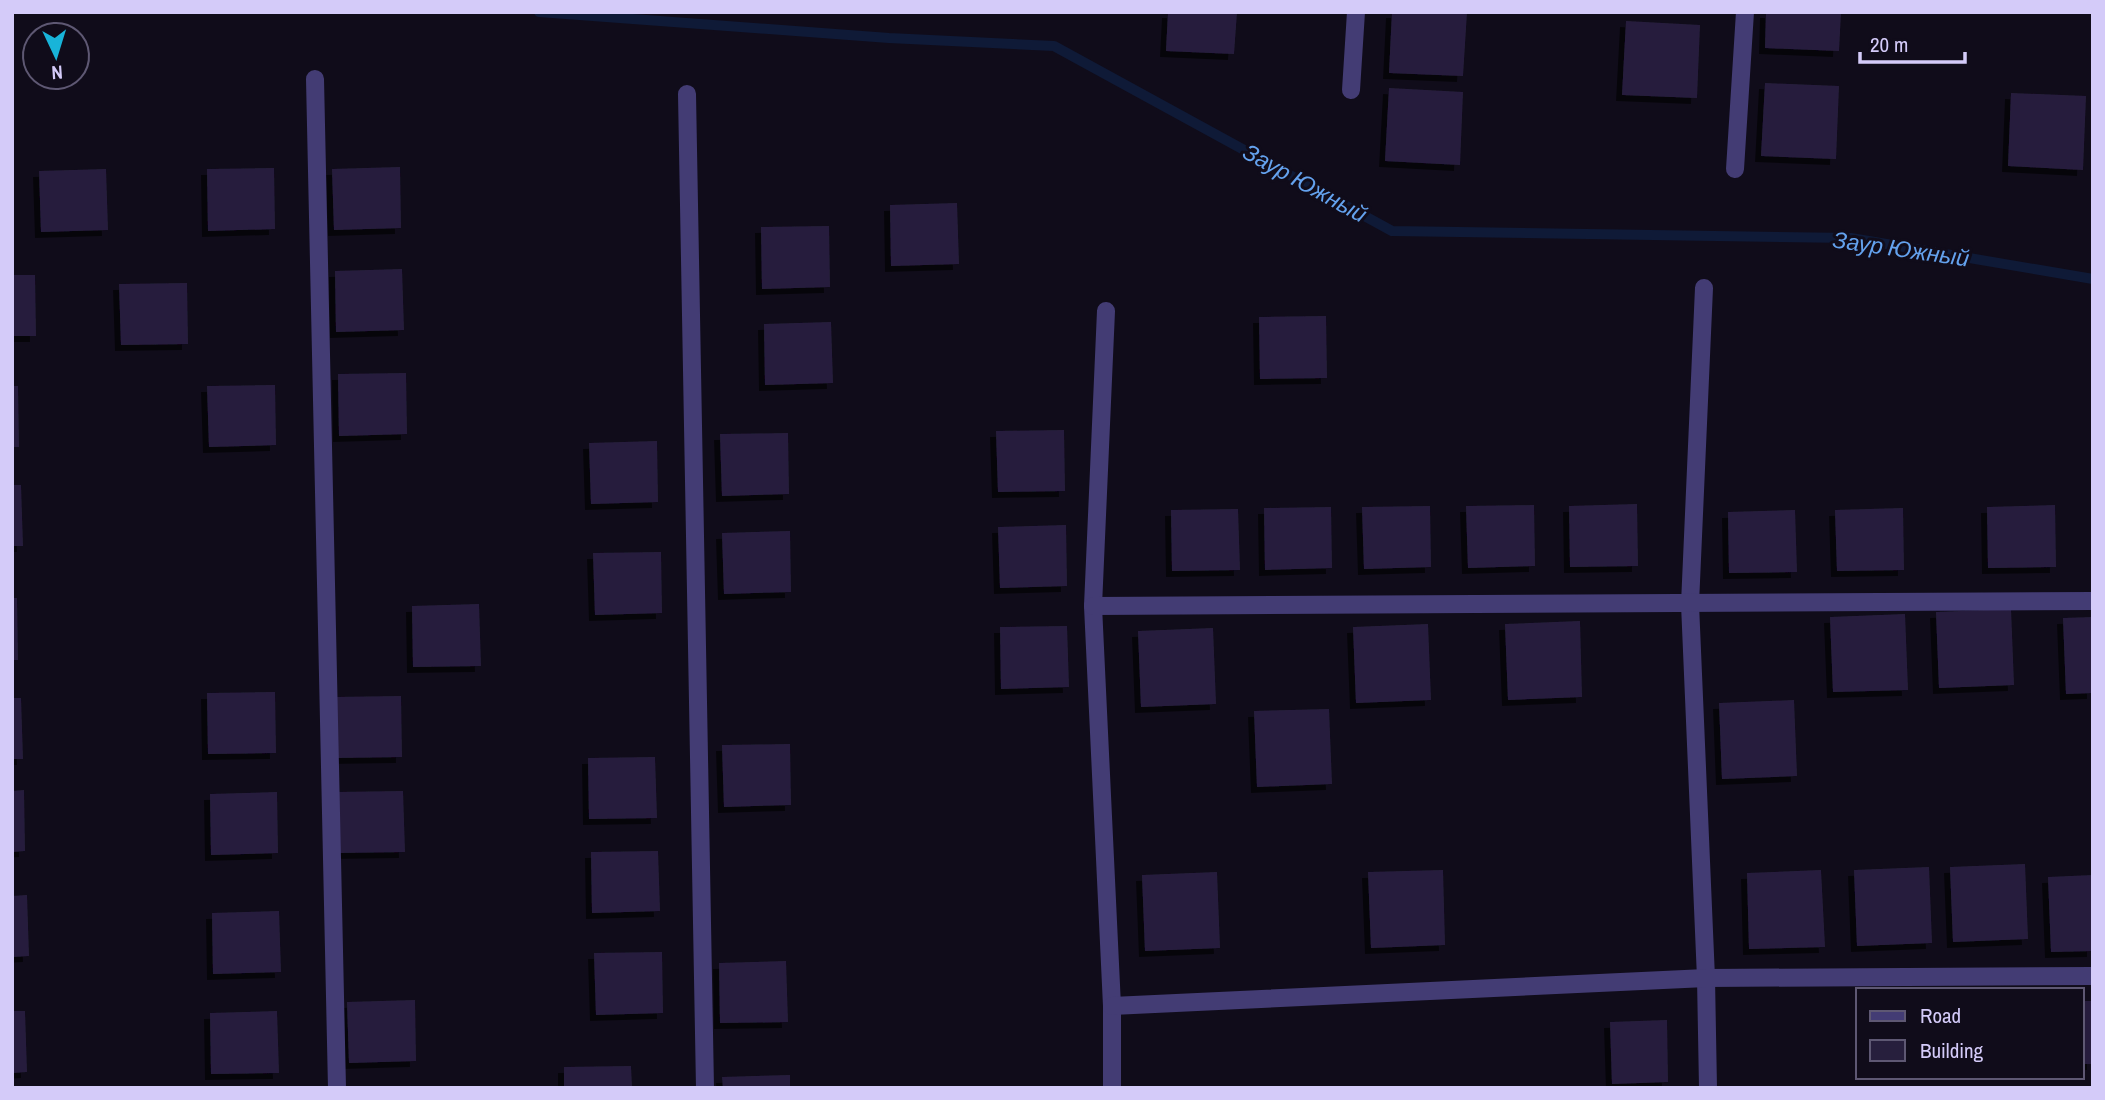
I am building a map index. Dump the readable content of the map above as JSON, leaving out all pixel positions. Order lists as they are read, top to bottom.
{
  "water": ["Заур Южный"],
  "legend": ["Road", "Building"],
  "scale_bar": "20 m",
  "north": "bottom"
}
